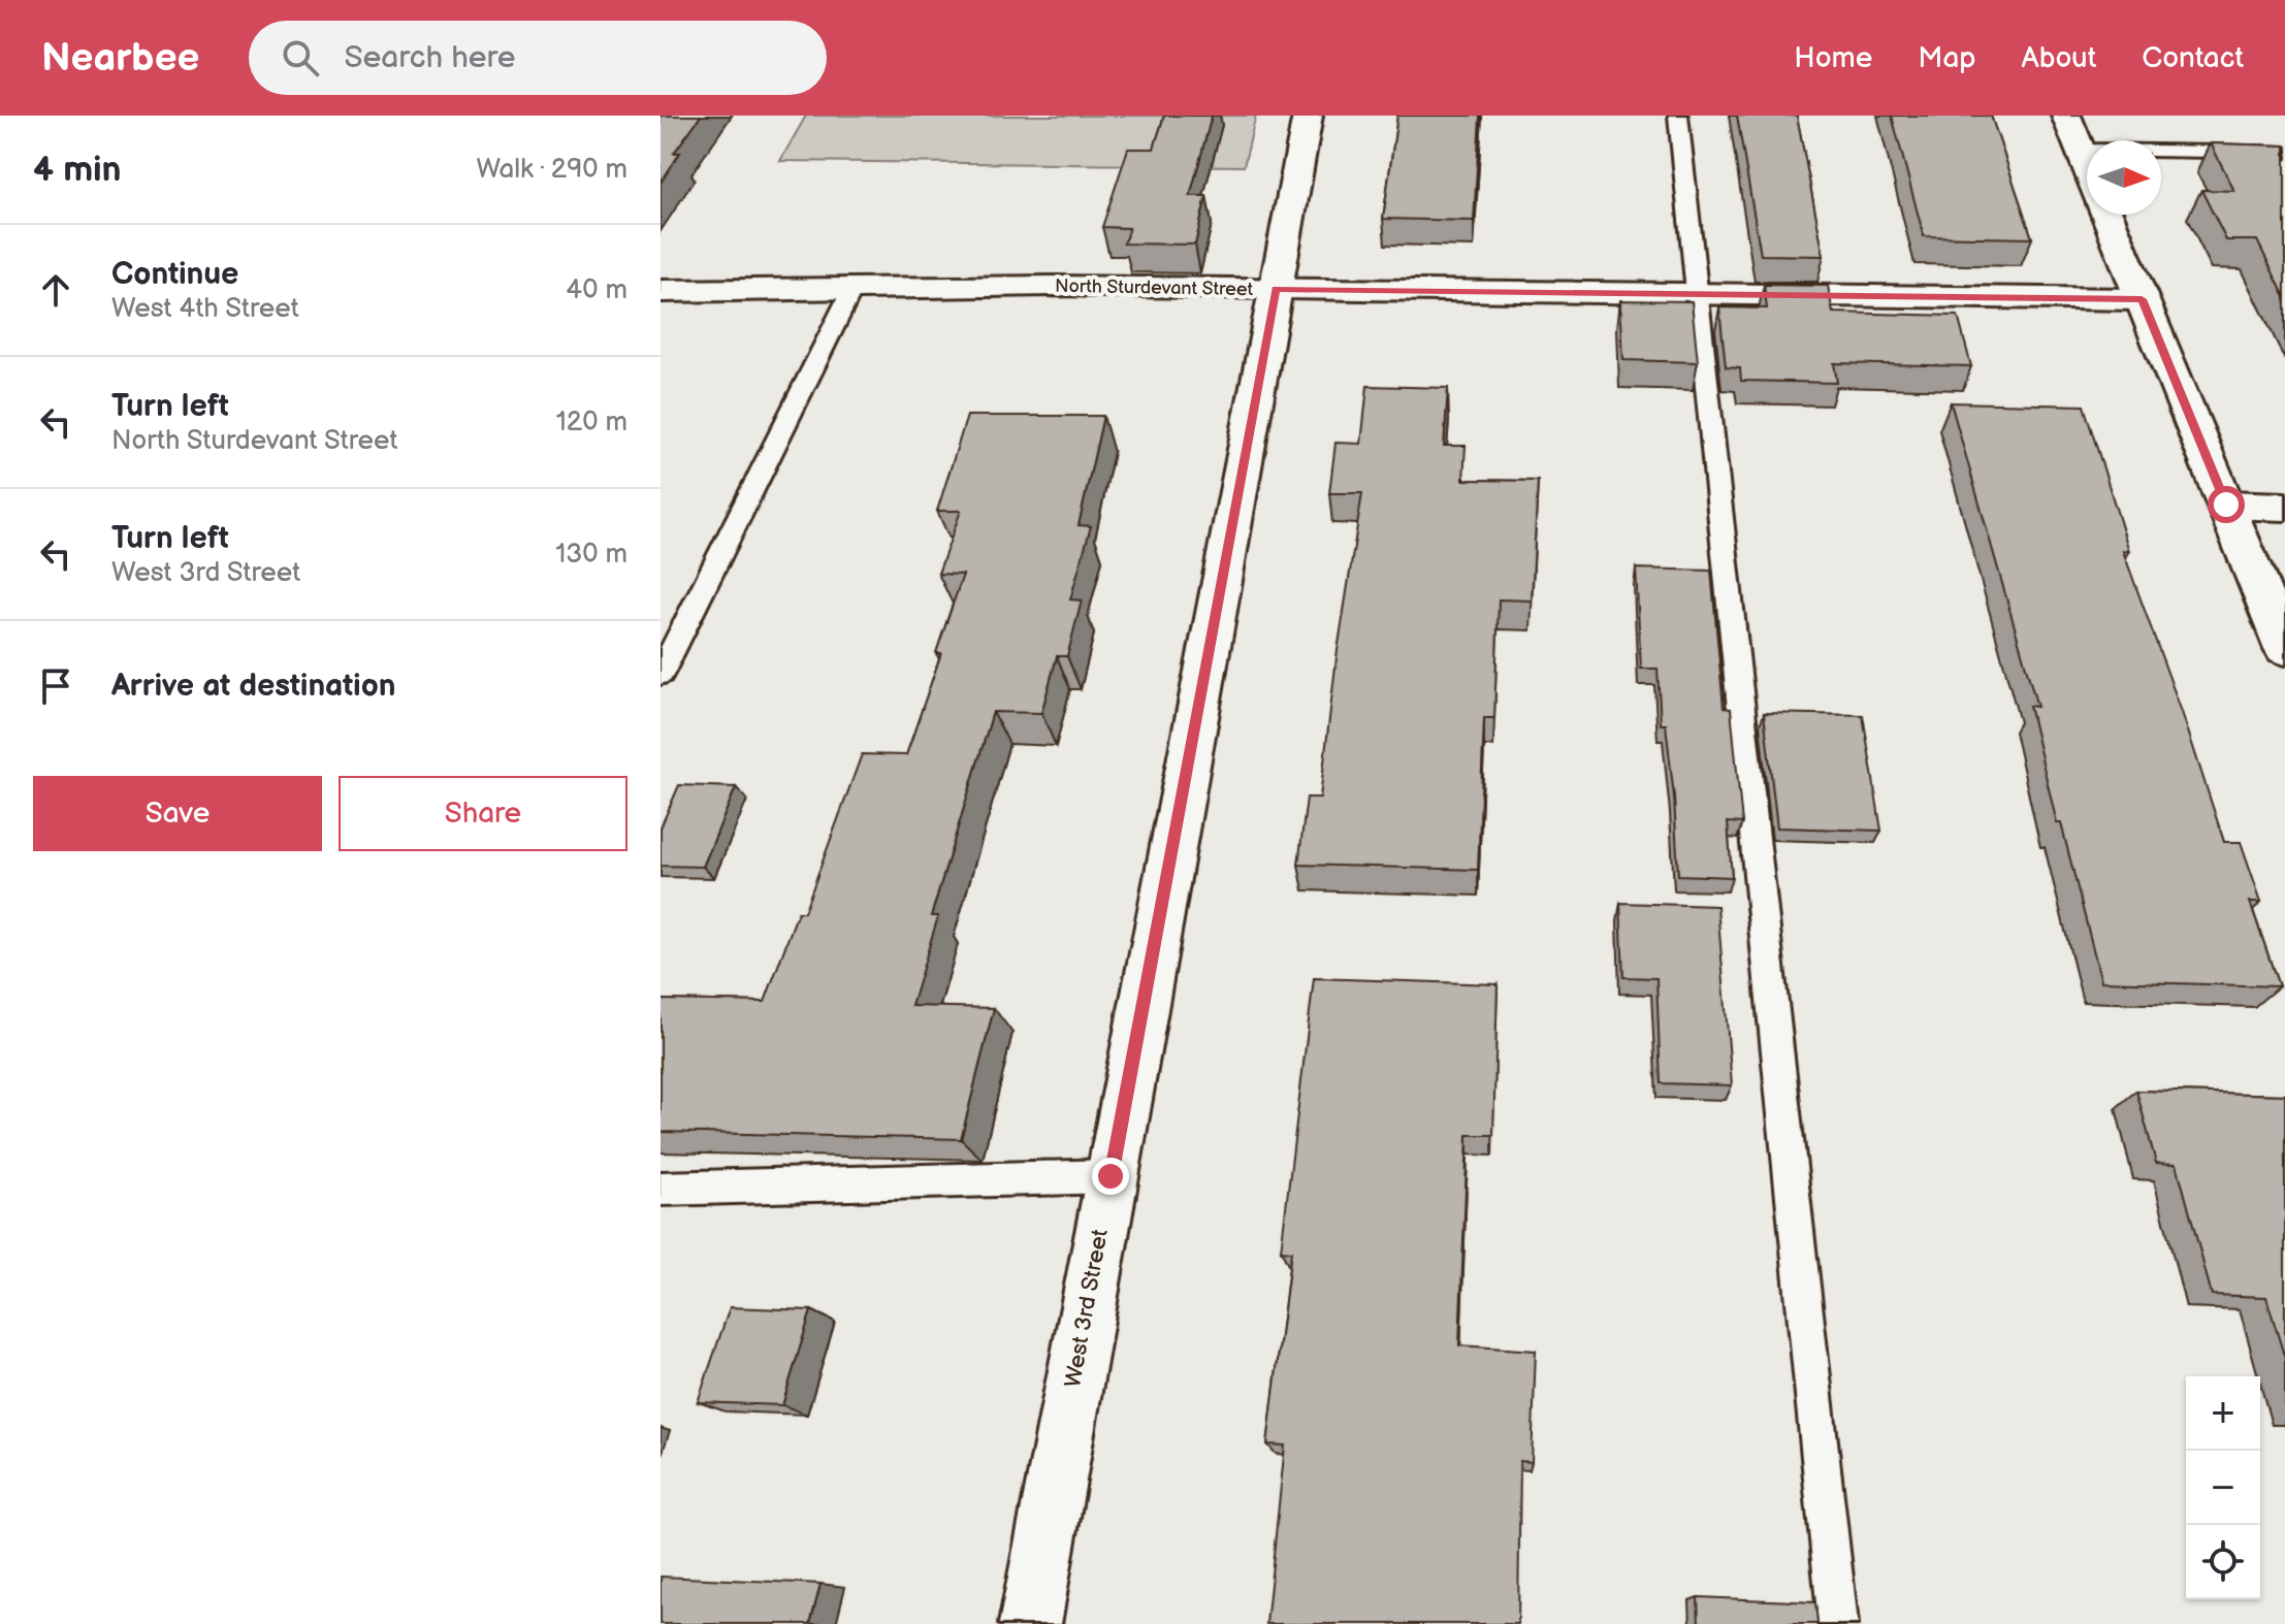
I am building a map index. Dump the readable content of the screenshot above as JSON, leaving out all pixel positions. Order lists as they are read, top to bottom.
{
  "streets": {
    "main road": ["North Sturdevant Street", "West 3rd Street"]
  },
  "crossings": [
    ["North Sturdevant Street", "West 3rd Street"]
  ],
  "north": "right",
  "page": {
    "header": "Nearbee",
    "search": "Search here",
    "nav": [
      "Home",
      "Map",
      "About",
      "Contact"
    ],
    "heading": ["4 min", "Walk · 290 m"],
    "list": [
      ["Continue", "West 4th Street", "40 m"],
      ["Turn left", "North Sturdevant Street", "120 m"],
      ["Turn left", "West 3rd Street", "130 m"],
      "Arrive at destination"
    ],
    "buttons": ["Save", "Share"],
    "map_buttons": ["+", "−"]
  }
}
